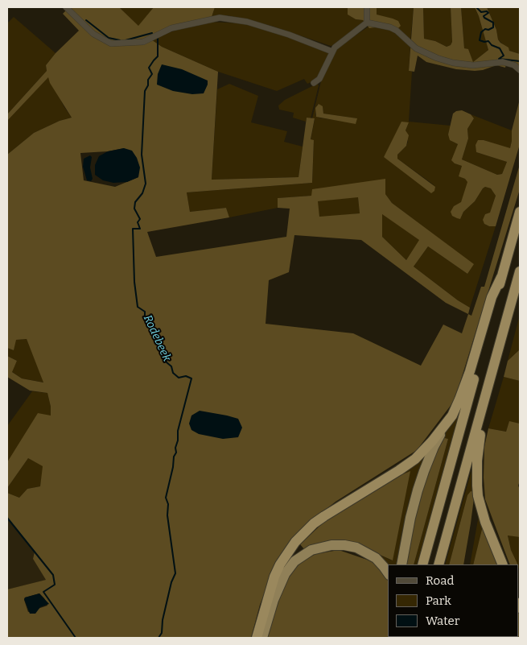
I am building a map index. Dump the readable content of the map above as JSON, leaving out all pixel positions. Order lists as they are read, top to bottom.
{
  "water": ["Rodebeek"],
  "legend": ["Road", "Park", "Water"]
}
